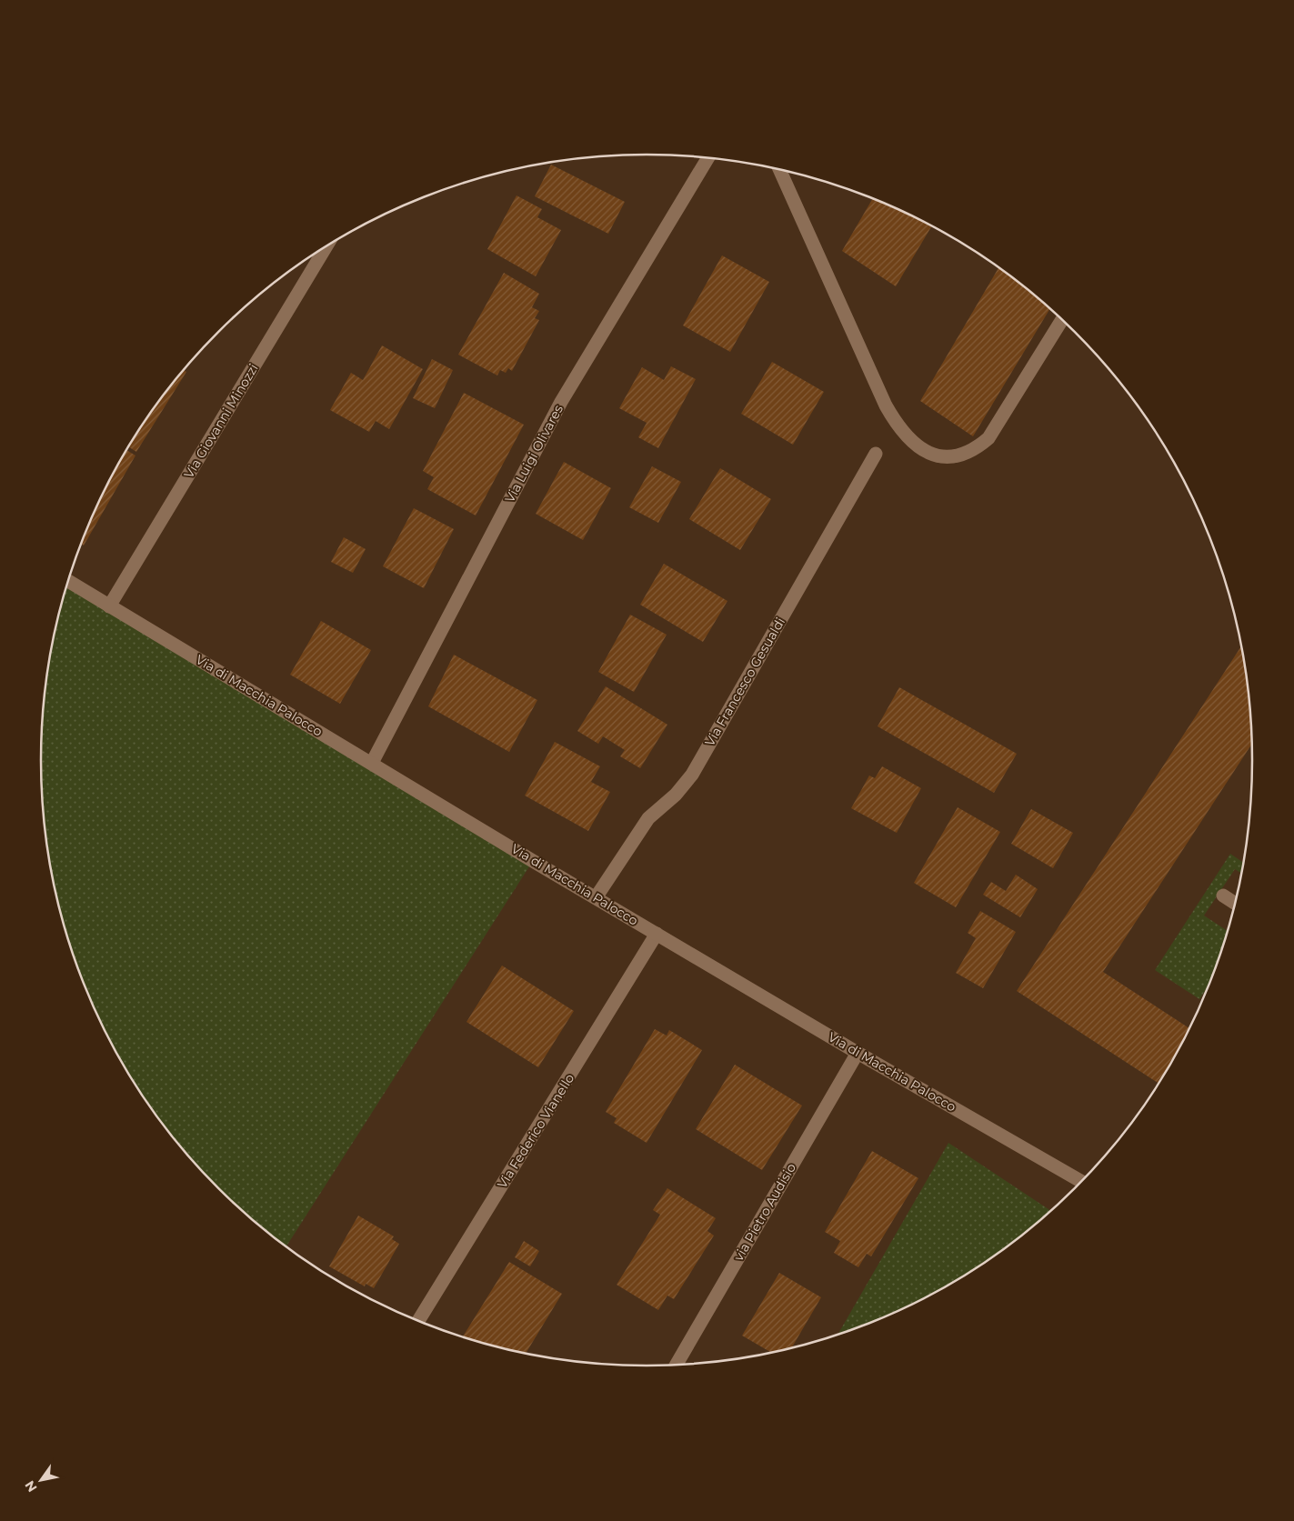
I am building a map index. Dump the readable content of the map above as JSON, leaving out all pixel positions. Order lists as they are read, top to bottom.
{
  "streets": {
    "street": [
      "Via Giovanni Minozzi",
      "Via Luigi Olivares",
      "Via Francesco Gesualdi",
      "Via di Macchia Palocco",
      "Via Federico Vianello",
      "via Pietro Audisio"
    ]
  },
  "crossings": [
    ["Via Giovanni Minozzi", "Via di Macchia Palocco"],
    ["Via Luigi Olivares", "Via di Macchia Palocco"],
    ["Via Francesco Gesualdi", "Via di Macchia Palocco"],
    ["Via di Macchia Palocco", "Via Federico Vianello"],
    ["Via di Macchia Palocco", "via Pietro Audisio"]
  ],
  "north": "bottom left"
}
